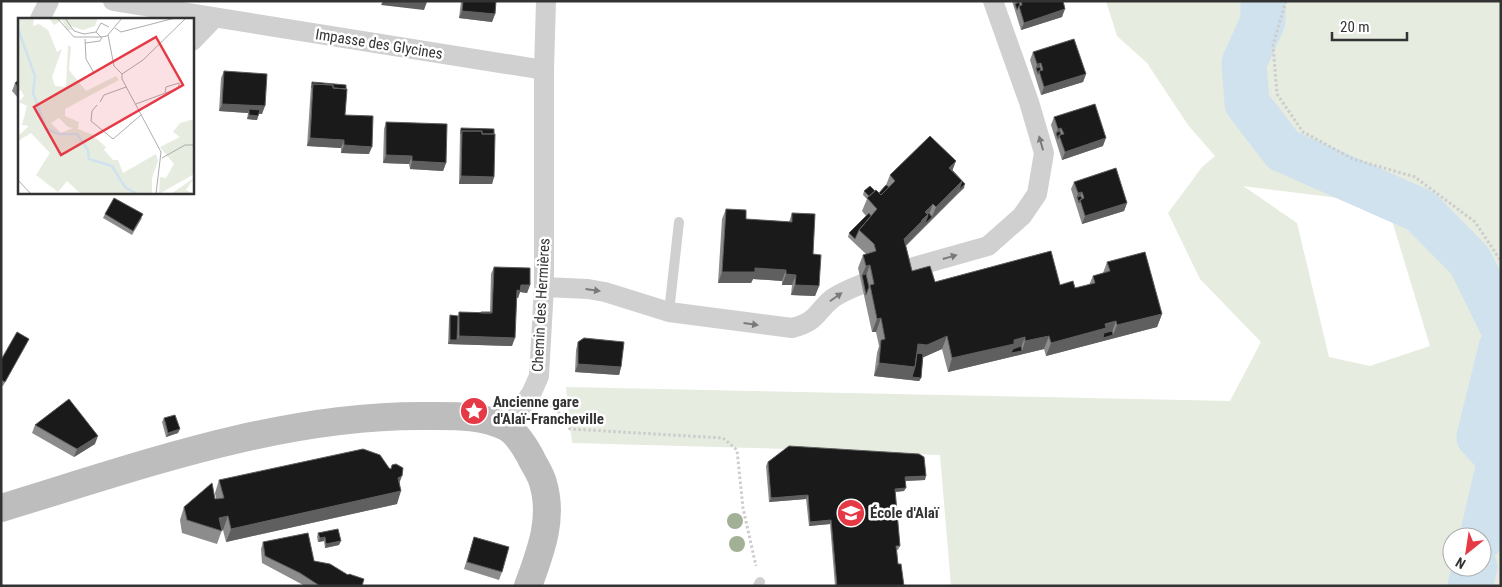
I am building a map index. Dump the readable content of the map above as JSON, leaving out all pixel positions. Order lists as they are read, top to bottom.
{
  "streets": {
    "street": ["Impasse des Glycines", "Chemin des Hermières"]
  },
  "crossings": [
    ["Impasse des Glycines", "Chemin des Hermières"]
  ],
  "places": {
    "place": ["Ancienne gare d'Alaï-Francheville"],
    "school or university": ["École d'Alaï"]
  },
  "scale_bar": "20 m",
  "north": "bottom left"
}
